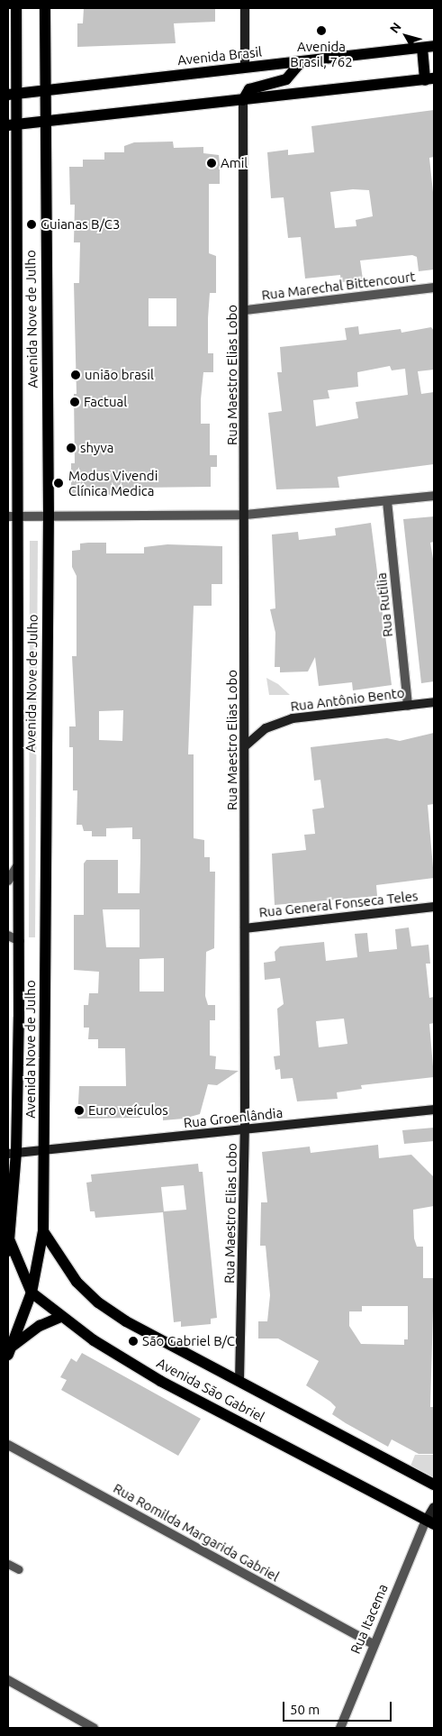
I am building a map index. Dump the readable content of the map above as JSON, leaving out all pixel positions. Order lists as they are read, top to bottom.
{
  "streets": {
    "main road": ["Avenida Brasil", "Avenida Nove de Julho", "Avenida São Gabriel"],
    "street": [
      "Rua Marechal Bittencourt",
      "Rua Maestro Elias Lobo",
      "Rua Rutilia",
      "Rua Antônio Bento",
      "Rua General Fonseca Teles",
      "Rua Groenlândia",
      "Rua Romilda Margarida Gabriel",
      "Rua Itacema"
    ]
  },
  "crossings": [
    ["Avenida Brasil", "Avenida Nove de Julho"],
    ["Rua Marechal Bittencourt", "Rua Maestro Elias Lobo"],
    ["Avenida Nove de Julho", "Rua Groenlândia"],
    ["Avenida Nove de Julho", "Avenida São Gabriel"],
    ["Rua Maestro Elias Lobo", "Rua Antônio Bento"],
    ["Rua Maestro Elias Lobo", "Rua General Fonseca Teles"],
    ["Rua Maestro Elias Lobo", "Rua Groenlândia"],
    ["Rua Maestro Elias Lobo", "Avenida São Gabriel"],
    ["Rua Rutilia", "Rua Antônio Bento"],
    ["Avenida São Gabriel", "Rua Itacema"],
    ["Rua Romilda Margarida Gabriel", "Rua Itacema"]
  ],
  "places": [
    "Avenida Brasil, 762",
    "Amil",
    "Guianas B/C3",
    "união brasil",
    "Factual",
    "shyva",
    "Modus Vivendi Clínica Medica",
    "Euro veículos",
    "São Gabriel B/C"
  ],
  "scale_bar": "50 m",
  "north": "top left"
}
